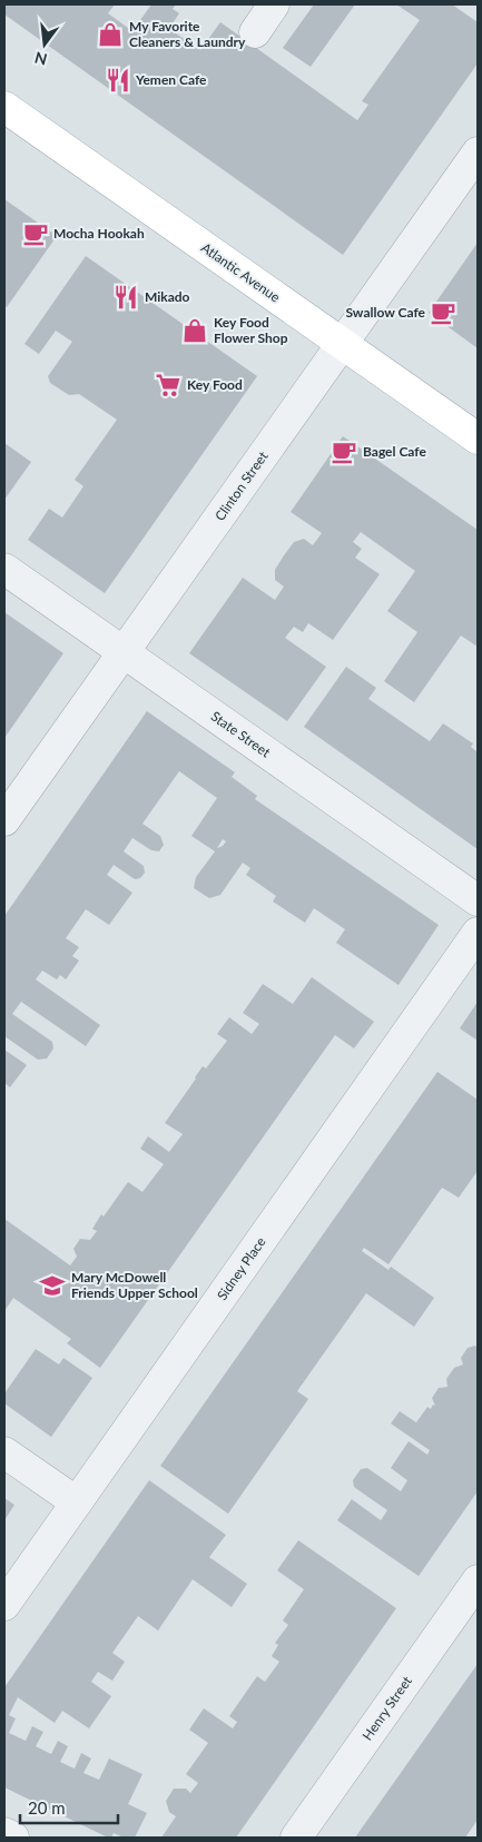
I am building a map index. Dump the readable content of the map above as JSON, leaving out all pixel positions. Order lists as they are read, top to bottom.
{
  "streets": {
    "main road": ["Atlantic Avenue"],
    "street": [
      "Clinton Street",
      "State Street",
      "Sidney Place",
      "Henry Street"
    ]
  },
  "crossings": [
    ["Atlantic Avenue", "Clinton Street"],
    ["Clinton Street", "State Street"]
  ],
  "places": {
    "shop": ["My Favorite Cleaners & Laundry", "Key Food Flower Shop"],
    "restaurant": ["Yemen Cafe", "Mikado"],
    "cafe": ["Mocha Hookah", "Swallow Cafe", "Bagel Cafe"],
    "supermarket": ["Key Food"],
    "school or university": ["Mary McDowell Friends Upper School"]
  },
  "scale_bar": "20 m",
  "north": "bottom"
}
